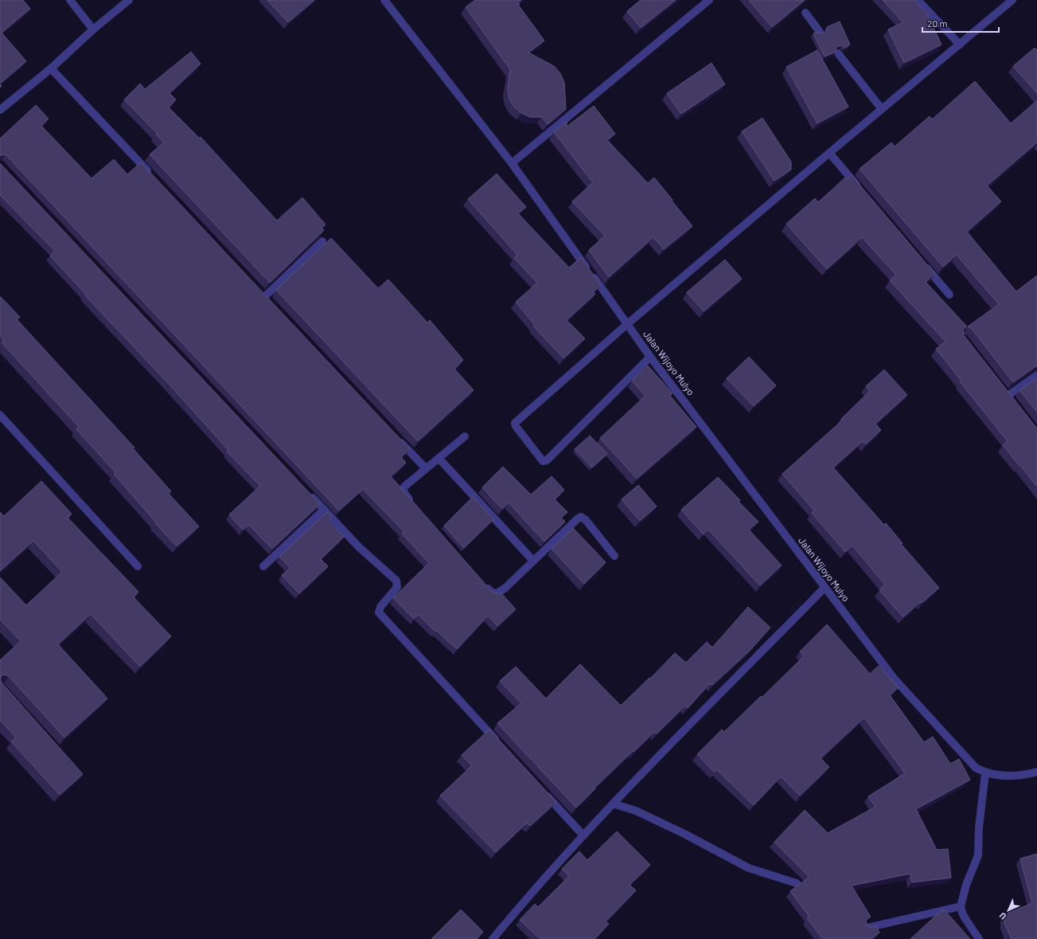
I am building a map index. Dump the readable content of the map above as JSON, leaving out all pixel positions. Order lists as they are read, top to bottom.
{
  "streets": {
    "street": ["Jalan Wijoyo Mulyo"]
  },
  "scale_bar": "20 m",
  "north": "bottom left"
}
